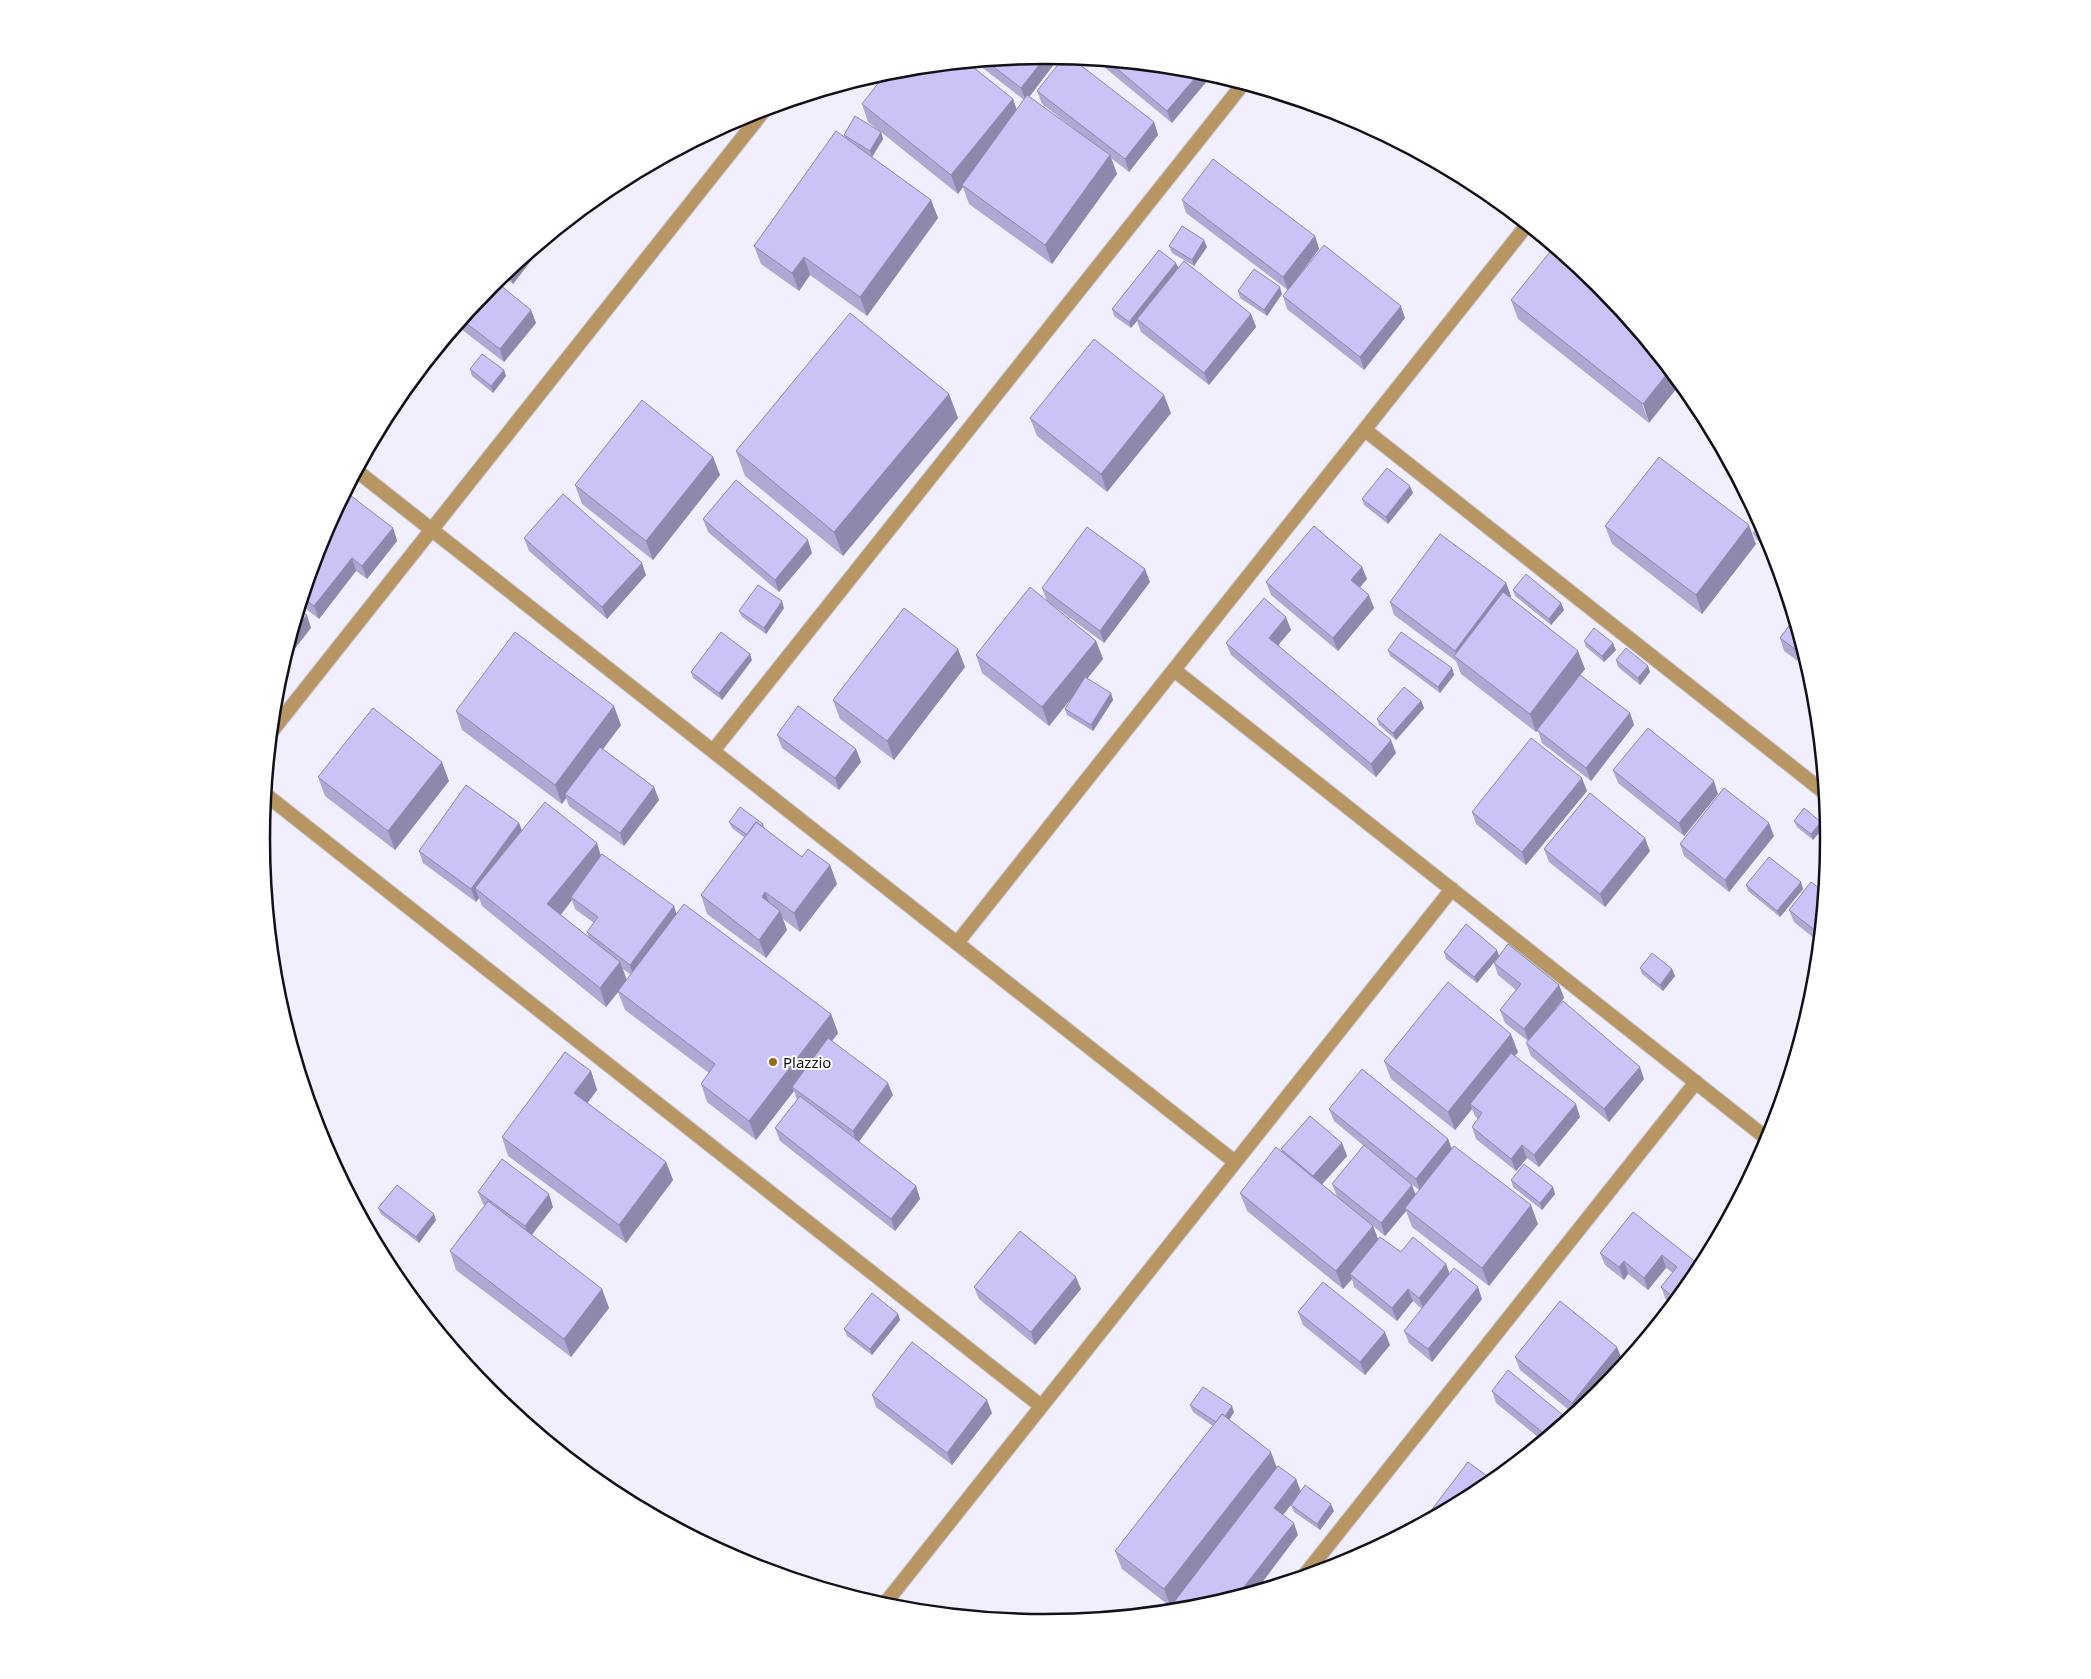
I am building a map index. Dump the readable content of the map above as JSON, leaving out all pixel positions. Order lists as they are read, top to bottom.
{
  "places": ["Plazzio"]
}
